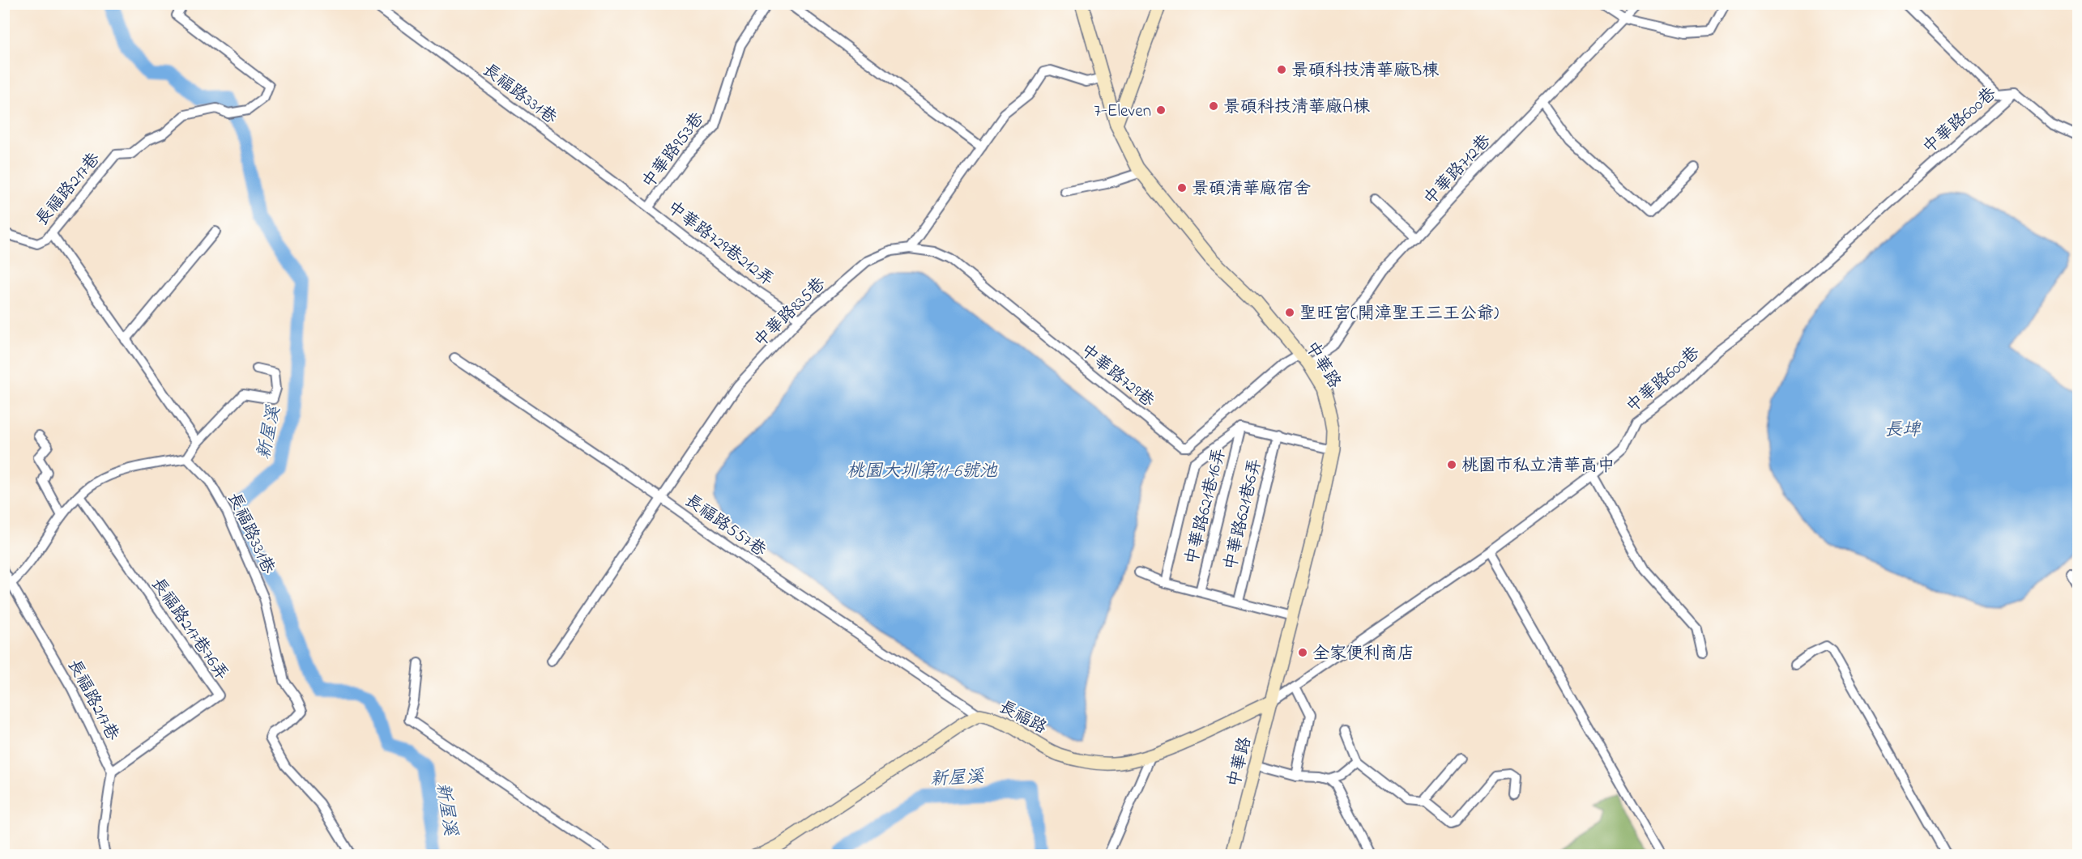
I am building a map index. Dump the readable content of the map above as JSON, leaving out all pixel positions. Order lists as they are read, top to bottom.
{
  "streets": {
    "main road": ["中華路", "長福路"],
    "street": [
      "長福路331巷",
      "中華路600巷",
      "中華路953巷",
      "中華路712巷",
      "長福路217巷",
      "中華路729巷212弄",
      "中華路835巷",
      "中華路729巷",
      "中華路621巷16弄",
      "中華路621巷6弄",
      "長福路557巷",
      "長福路217巷76弄"
    ]
  },
  "crossings": [
    ["長福路331巷", "中華路953巷"],
    ["長福路331巷", "中華路729巷212弄"],
    ["中華路600巷", "中華路"],
    ["中華路600巷", "長福路"],
    ["中華路953巷", "中華路729巷212弄"],
    ["中華路712巷", "中華路"],
    ["中華路712巷", "中華路729巷"],
    ["長福路217巷", "長福路217巷76弄"],
    ["中華路729巷212弄", "中華路835巷"],
    ["中華路835巷", "中華路729巷"],
    ["中華路835巷", "長福路557巷"],
    ["中華路", "中華路729巷"],
    ["中華路", "長福路"],
    ["長福路557巷", "長福路"]
  ],
  "water": ["長埤", "新屋溪", "桃園大圳第11-6號池"],
  "places": [
    "景碩科技清華廠B棟",
    "景碩科技清華廠A棟",
    "7-Eleven",
    "景碩清華廠宿舍",
    "聖旺宮(開漳聖王三王公爺)",
    "桃園市私立清華高中",
    "全家便利商店"
  ]
}
